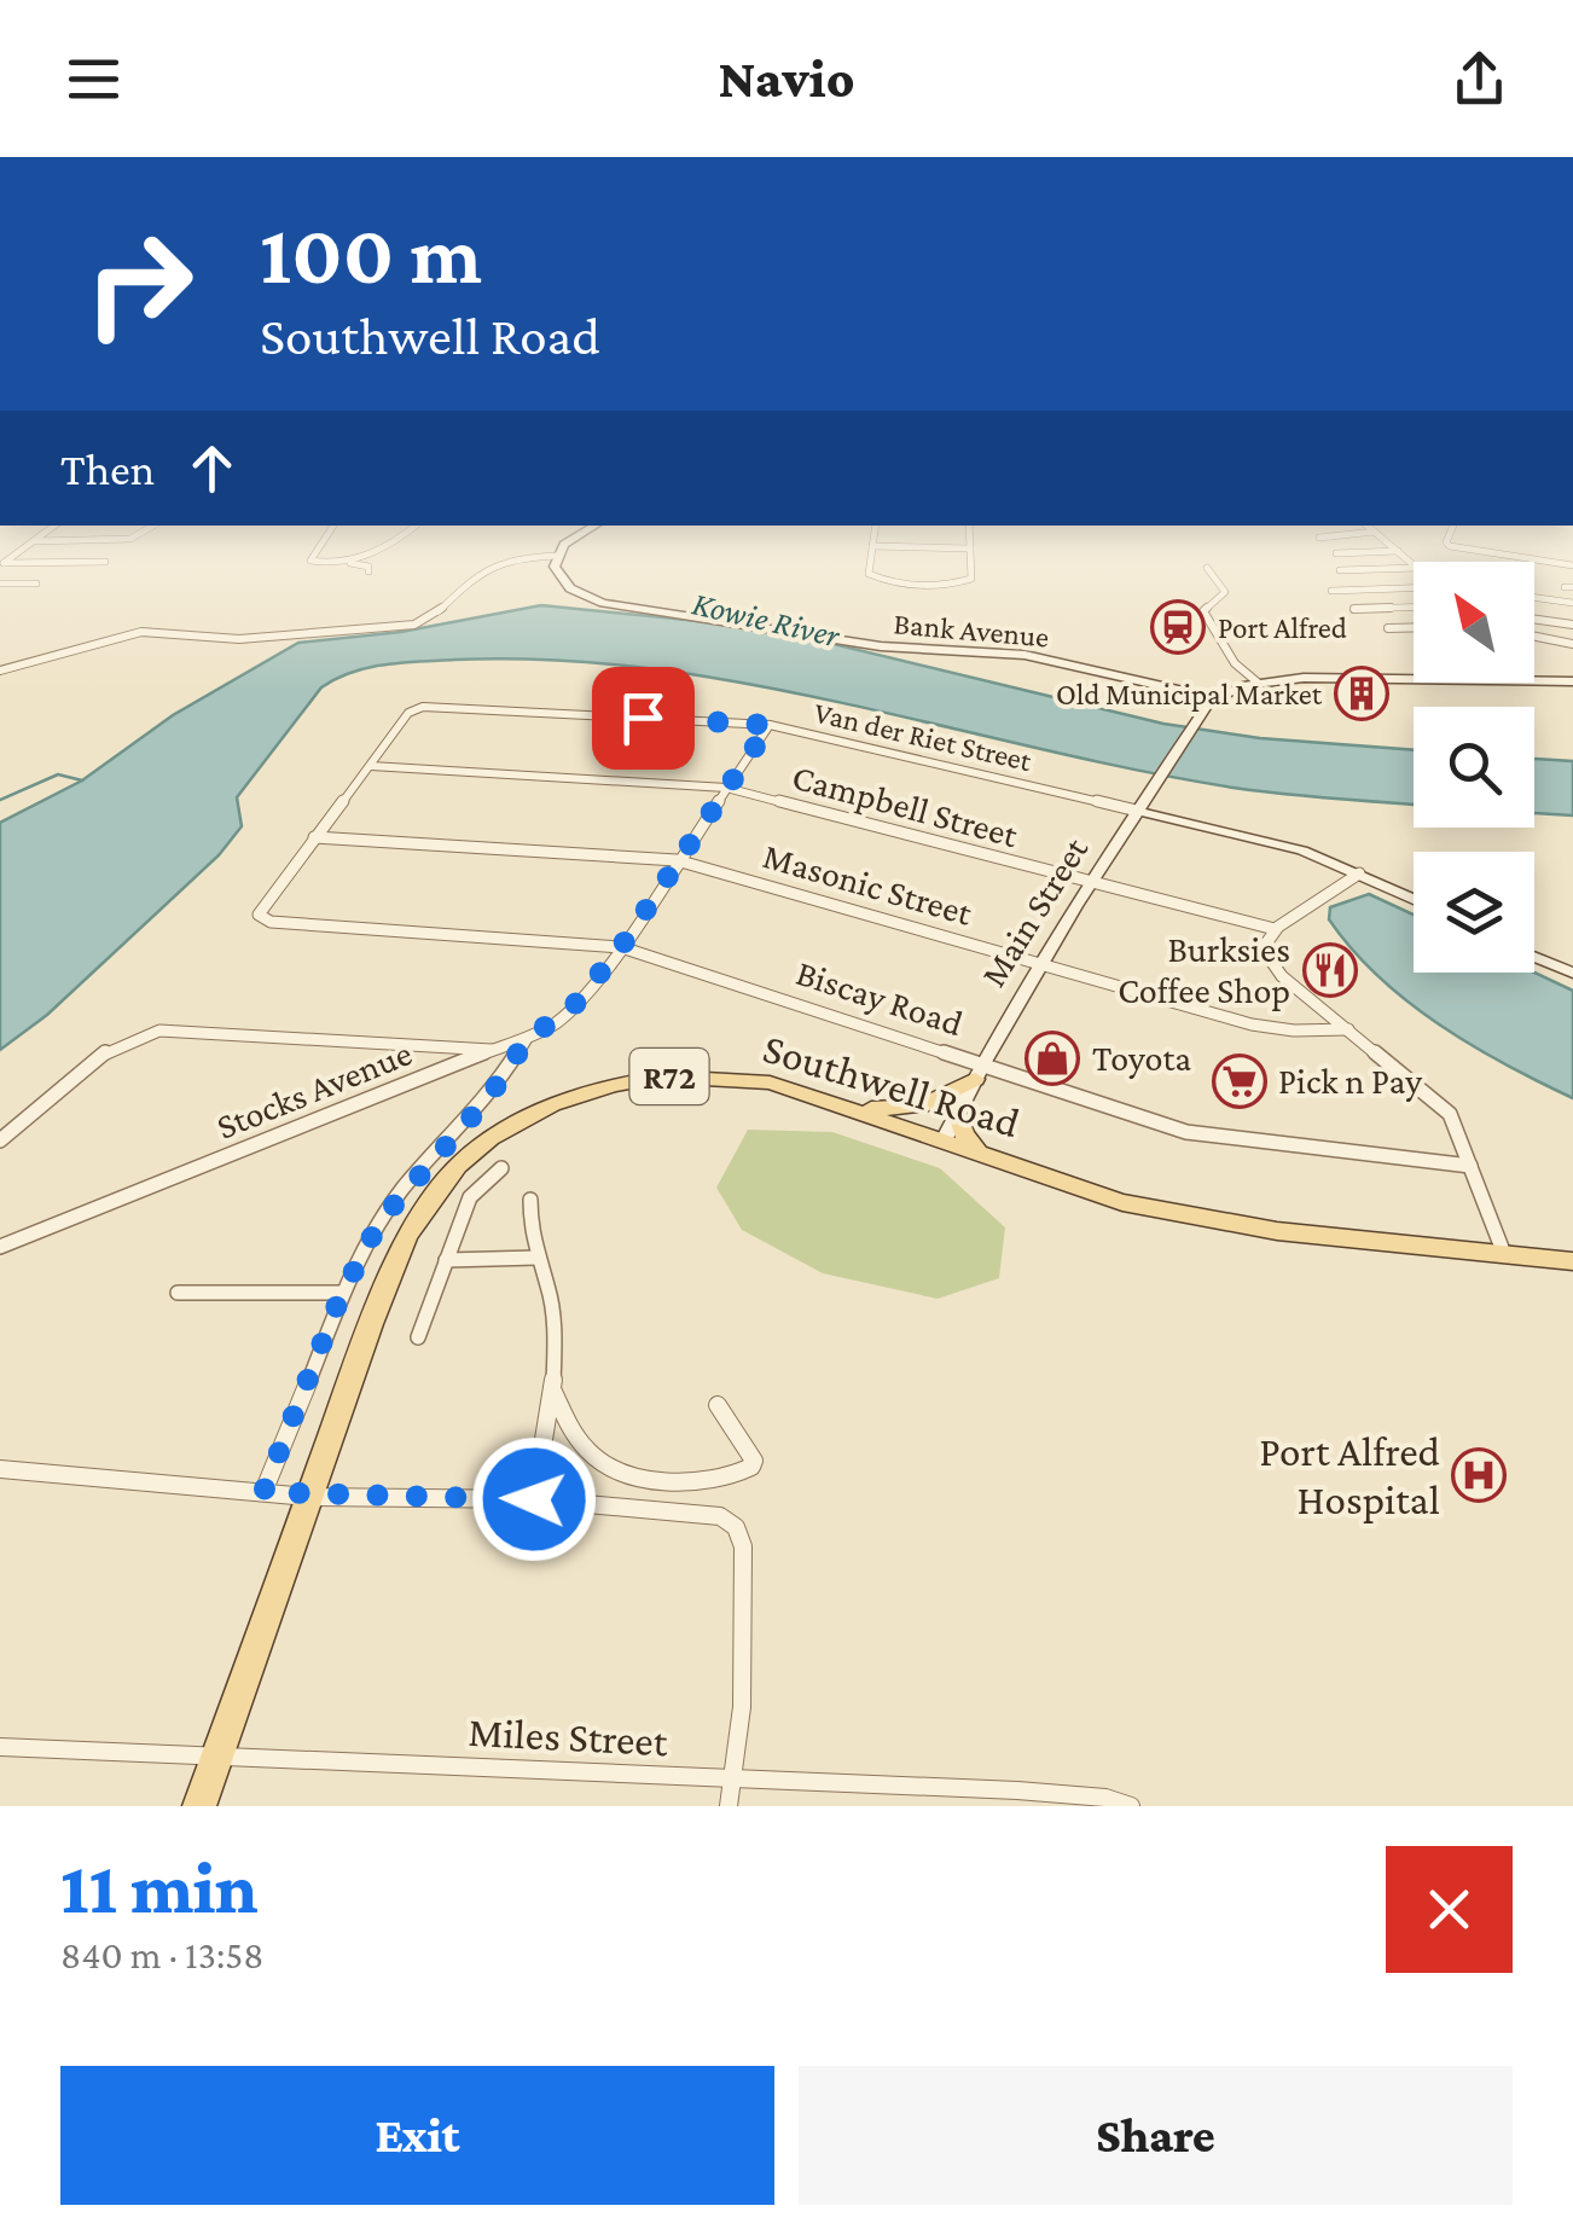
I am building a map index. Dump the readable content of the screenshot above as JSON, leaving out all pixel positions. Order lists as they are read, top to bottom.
{
  "streets": {
    "main road": ["R72", "Southwell Road"],
    "street": [
      "Bank Avenue",
      "Van der Riet Street",
      "Campbell Street",
      "Masonic Street",
      "Main Street",
      "Biscay Road",
      "Stocks Avenue",
      "Miles Street"
    ]
  },
  "crossings": [
    ["Bank Avenue", "Main Street"],
    ["Van der Riet Street", "Main Street"],
    ["Van der Riet Street", "Stocks Avenue"],
    ["Campbell Street", "Main Street"],
    ["Campbell Street", "Stocks Avenue"],
    ["Masonic Street", "Main Street"],
    ["Masonic Street", "Biscay Road"],
    ["Masonic Street", "Stocks Avenue"],
    ["Main Street", "Biscay Road"],
    ["Main Street", "Southwell Road"],
    ["Biscay Road", "Stocks Avenue"],
    ["Southwell Road", "Miles Street"]
  ],
  "water": ["Kowie River"],
  "places": {
    "station": ["Port Alfred"],
    "building": ["Old Municipal Market"],
    "restaurant": ["Burksies Coffee Shop"],
    "shop": ["Toyota"],
    "supermarket": ["Pick n Pay"],
    "hospital": ["Port Alfred Hospital"]
  },
  "north": "top left",
  "page": {
    "header": "Navio",
    "turn": ["100 m", "Southwell Road"],
    "then": "Then",
    "heading": ["11 min", "840 m · 13:58"],
    "buttons": ["Exit", "Share"]
  }
}
